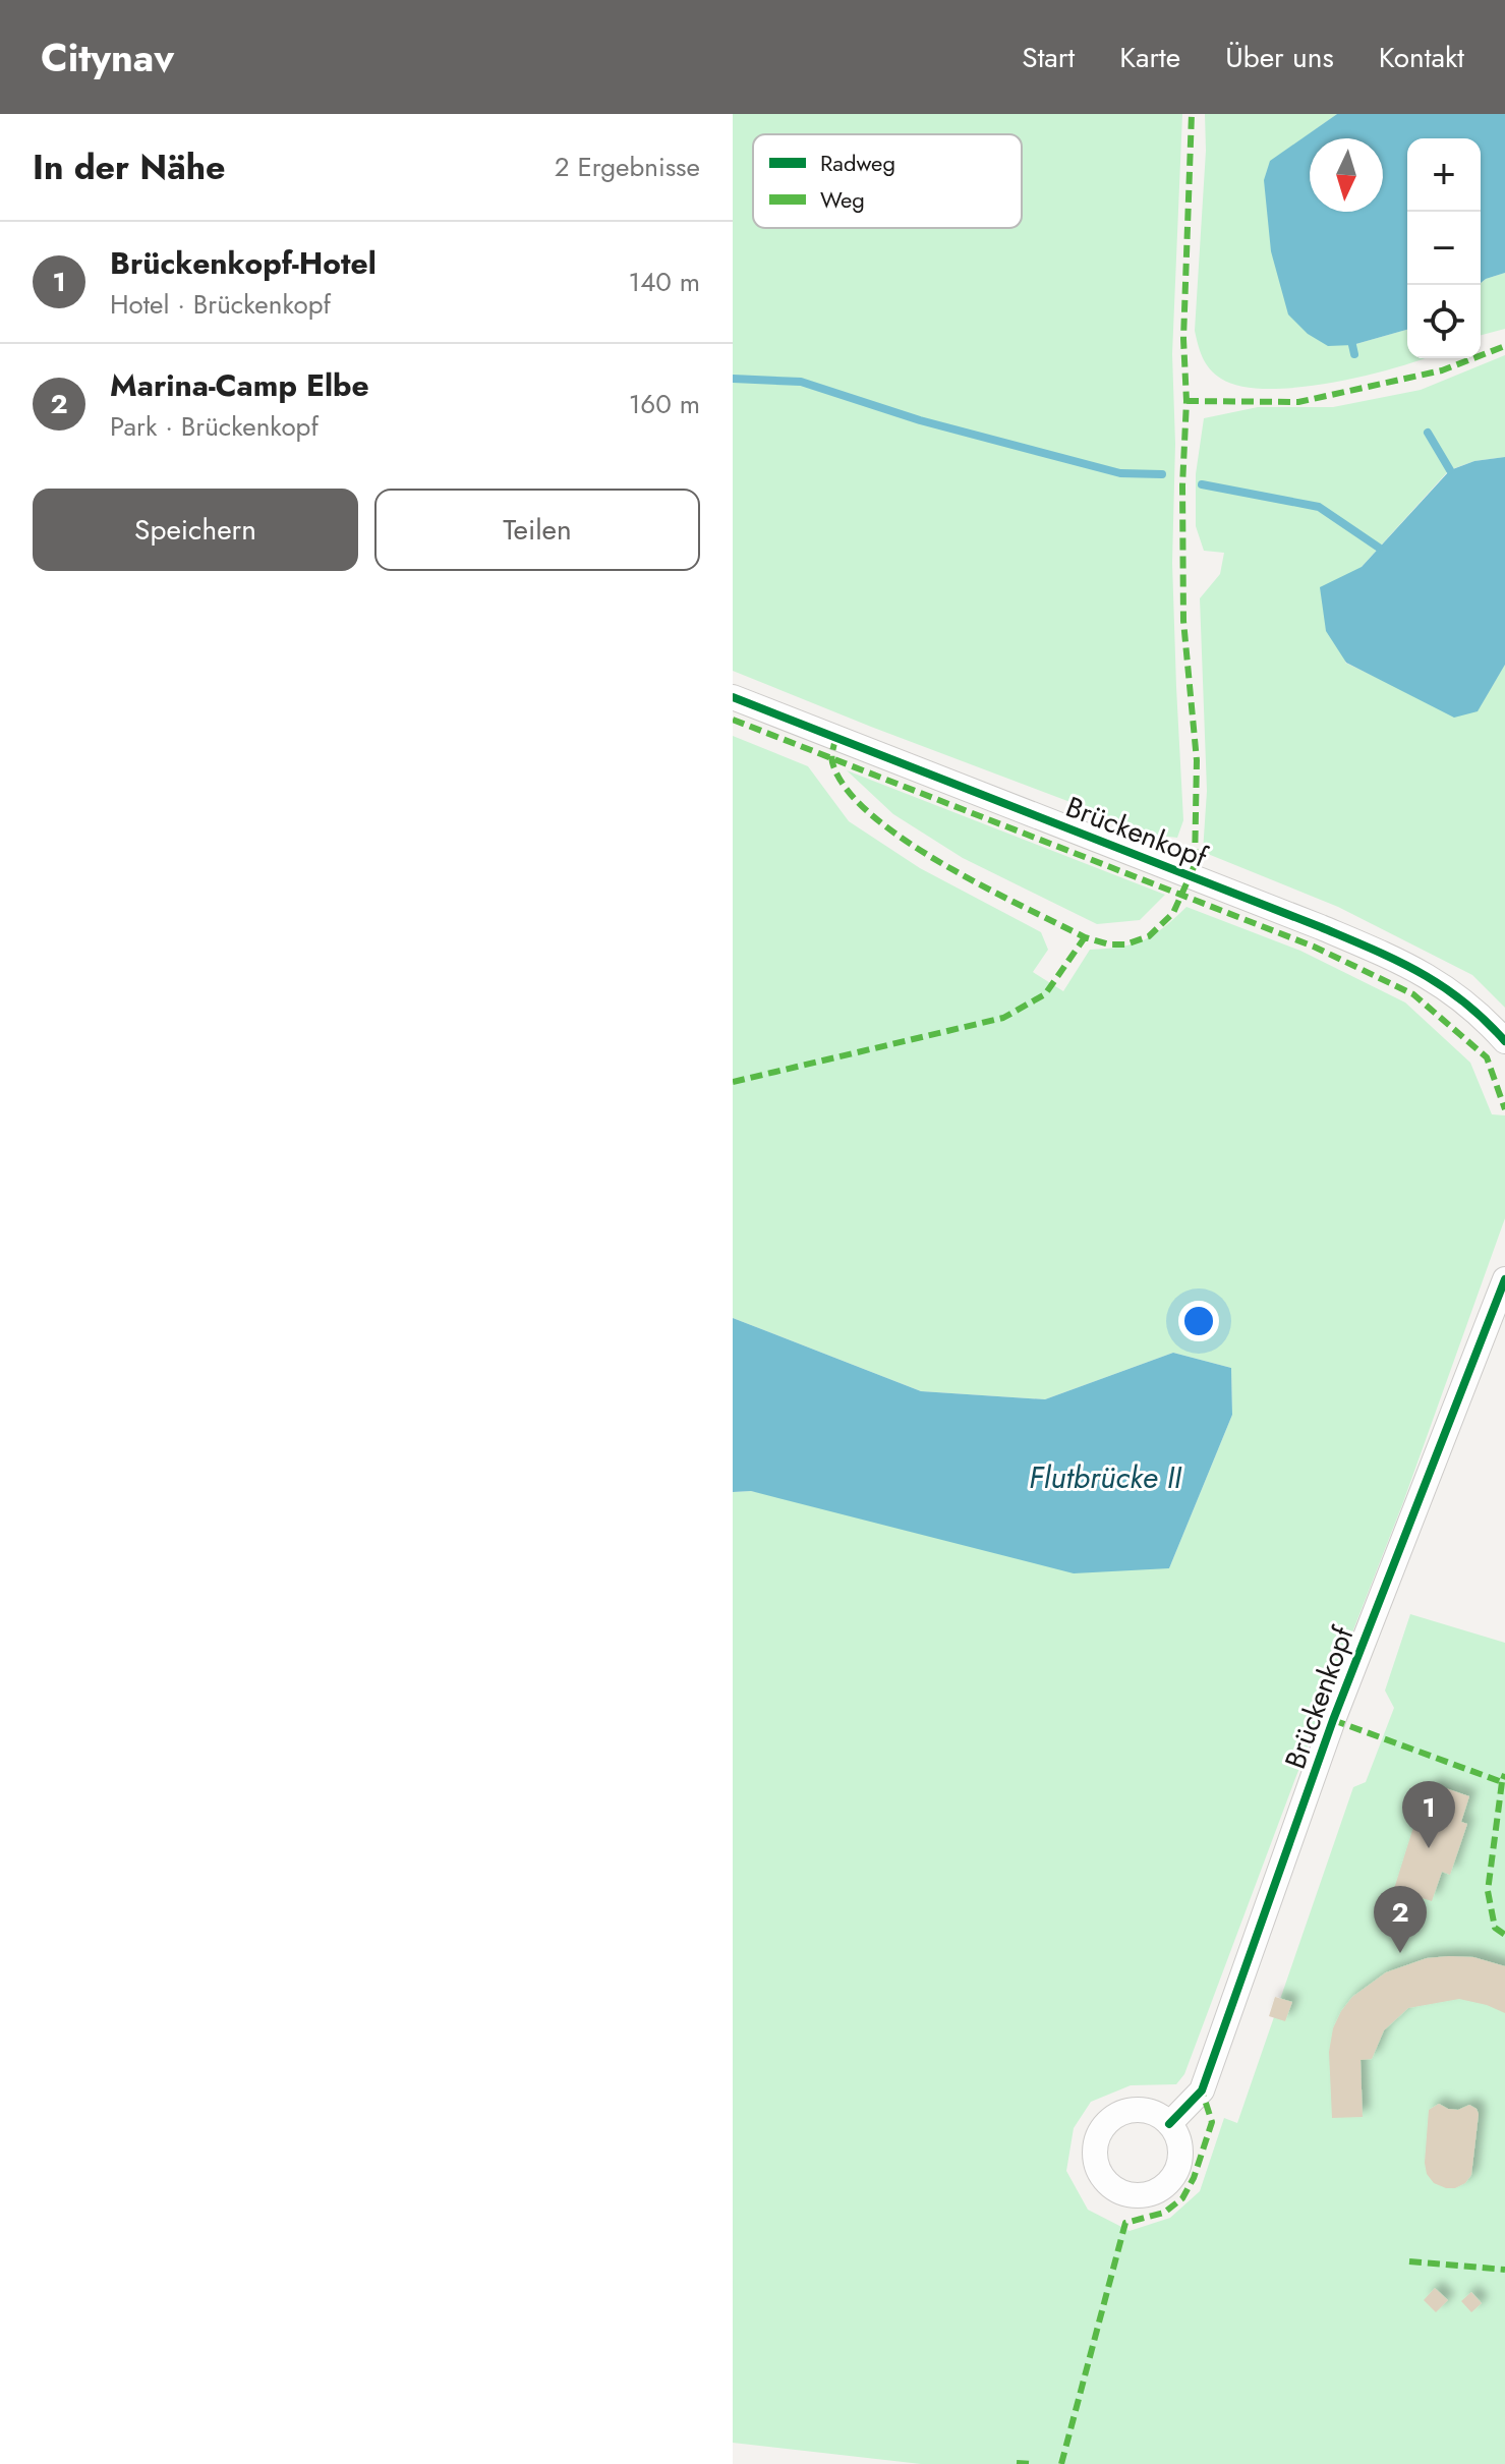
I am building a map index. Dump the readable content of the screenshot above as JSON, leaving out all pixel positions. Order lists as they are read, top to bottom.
{
  "streets": {
    "street": ["Brückenkopf"]
  },
  "water": ["Flutbrücke II"],
  "legend": ["Radweg", "Weg"],
  "north": "bottom",
  "page": {
    "header": "Citynav",
    "nav": [
      "Start",
      "Karte",
      "Über uns",
      "Kontakt"
    ],
    "heading": ["In der Nähe", "2 Ergebnisse"],
    "map_buttons": ["+", "−"],
    "list": [
      {
        "mark": "1",
        "name": "Brückenkopf-Hotel",
        "note": "Hotel · Brückenkopf",
        "value": "140 m"
      },
      {
        "mark": "2",
        "name": "Marina-Camp Elbe",
        "note": "Park · Brückenkopf",
        "value": "160 m"
      }
    ],
    "buttons": ["Speichern", "Teilen"],
    "pins": ["1", "2"]
  }
}
